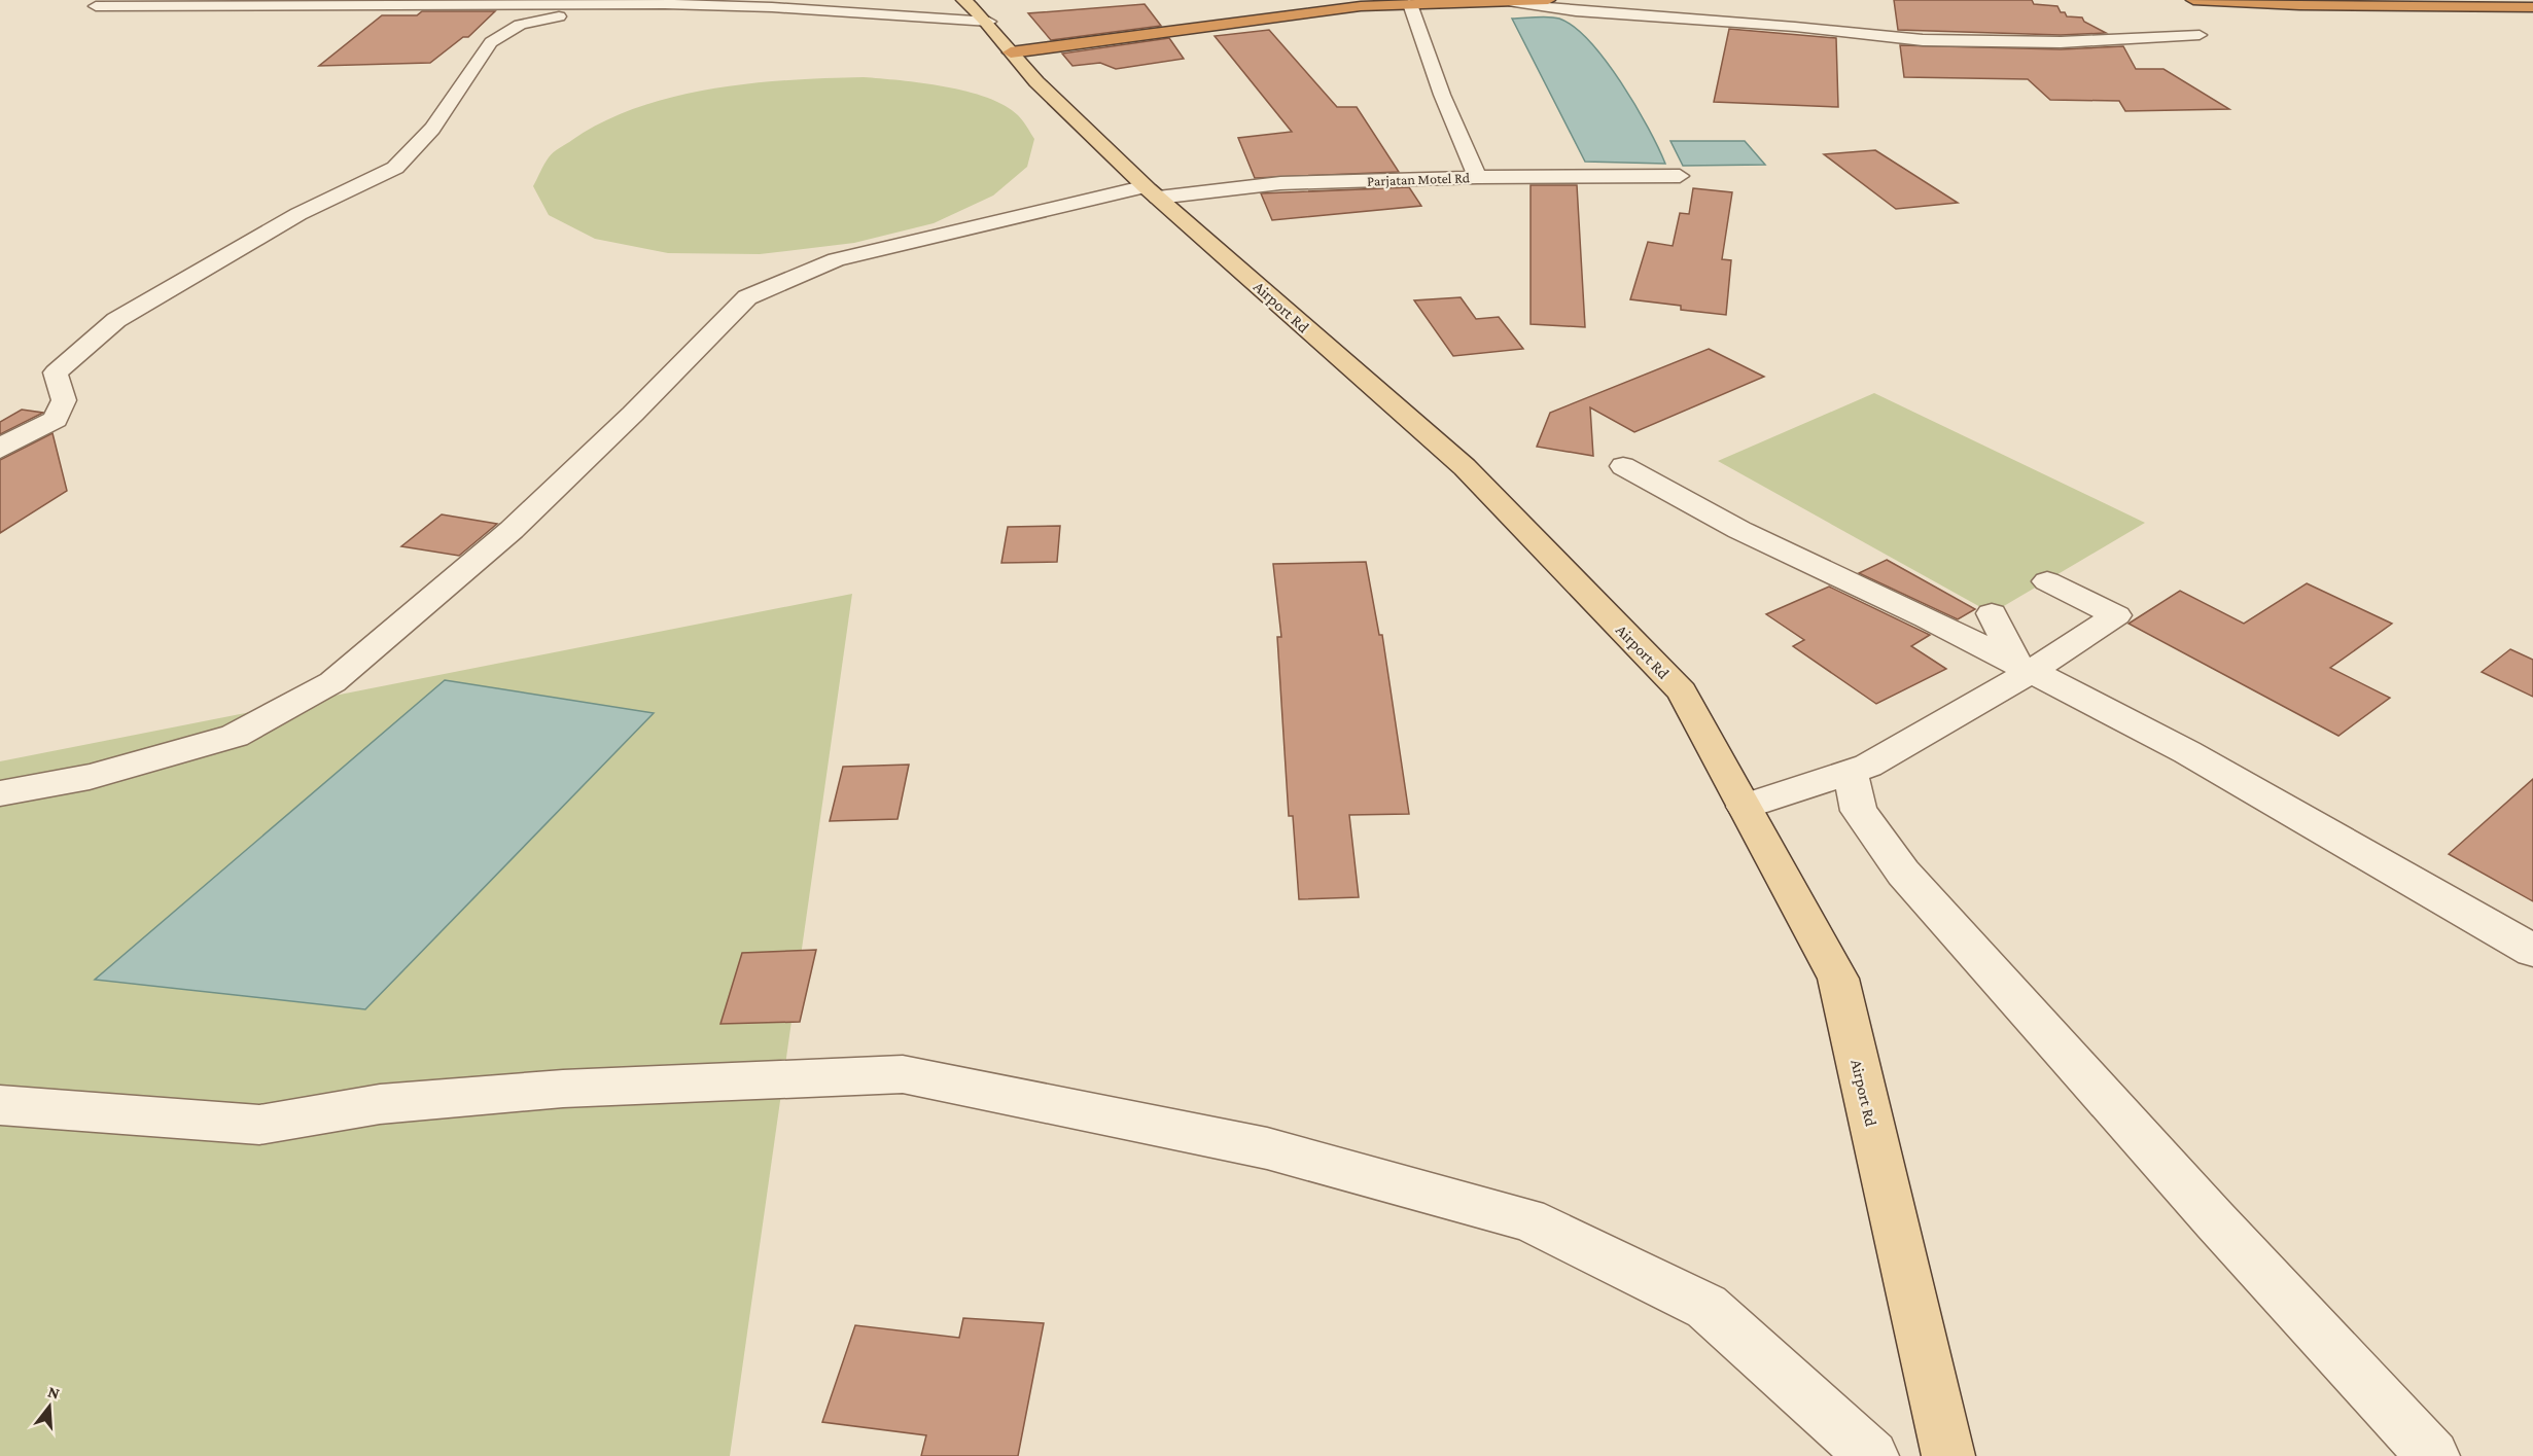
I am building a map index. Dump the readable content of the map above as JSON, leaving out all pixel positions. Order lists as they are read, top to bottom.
{
  "streets": {
    "main road": ["Airport Rd"],
    "street": ["Parjatan Motel Rd"]
  },
  "crossings": [
    ["Parjatan Motel Rd", "Airport Rd"]
  ],
  "north": "top"
}
